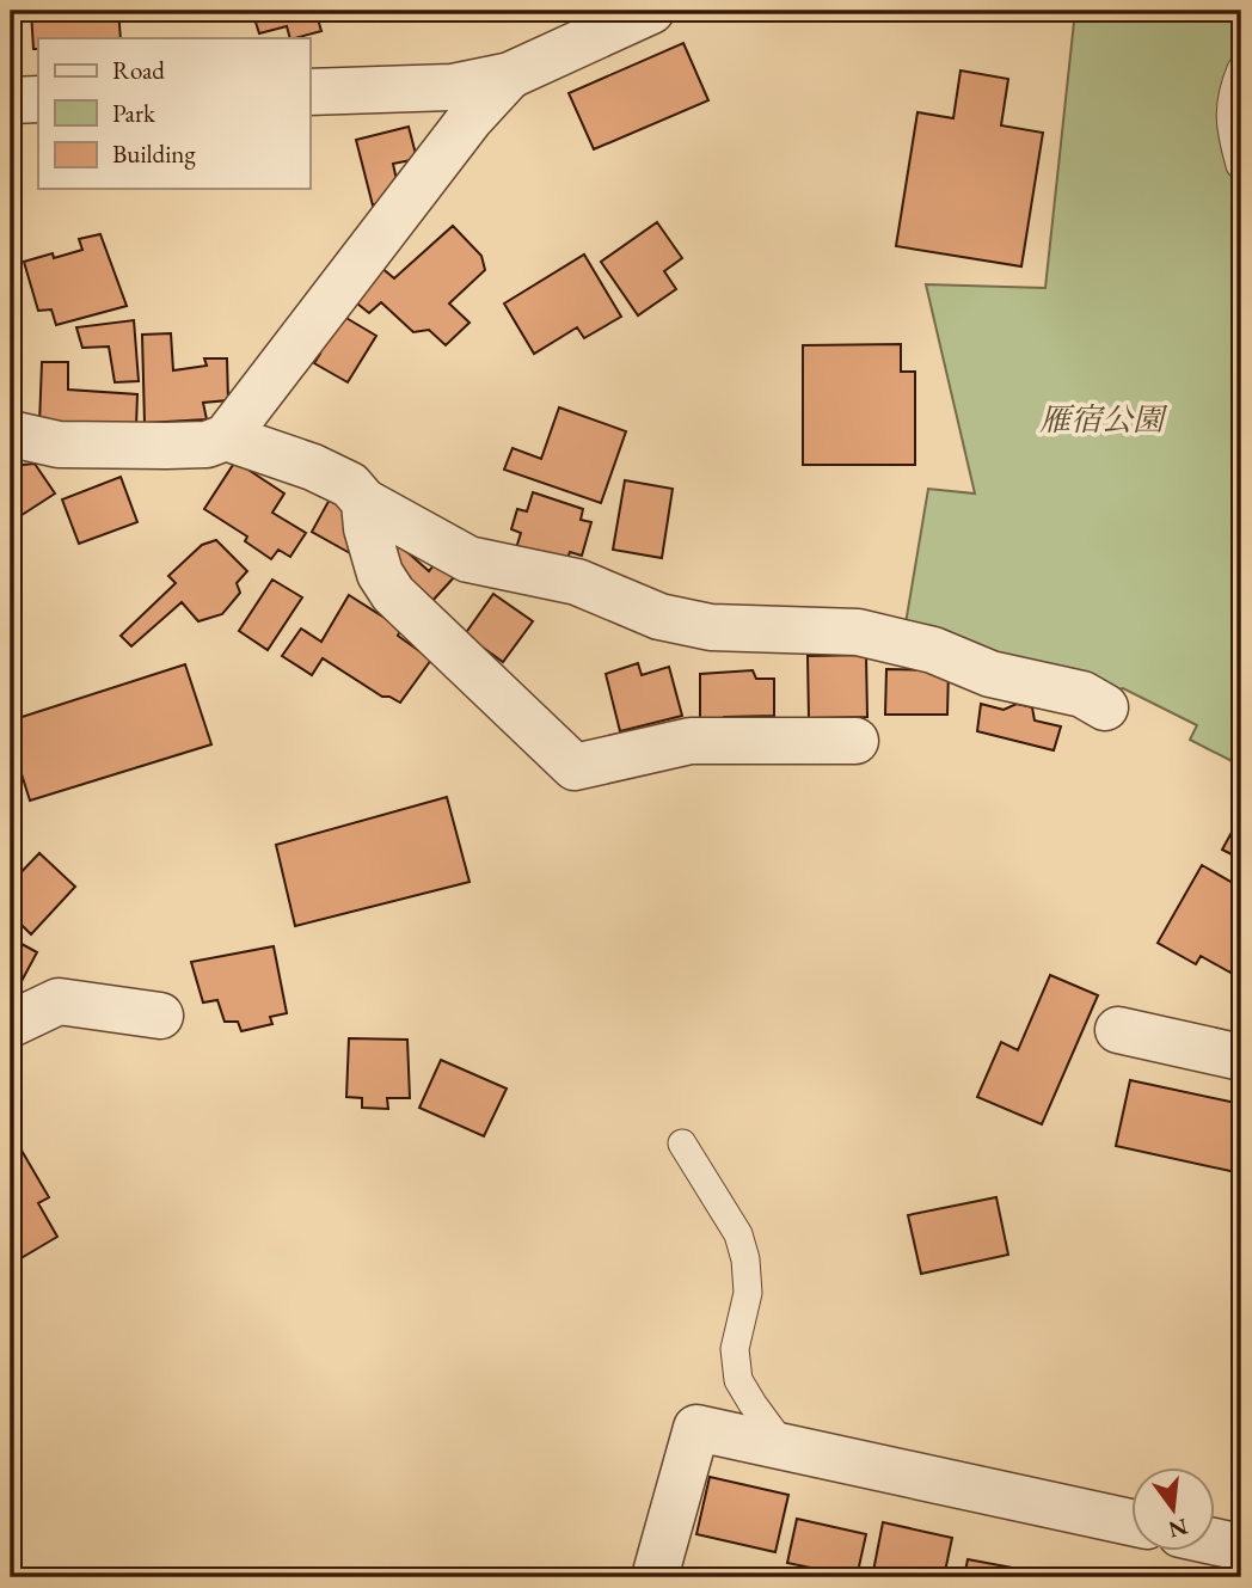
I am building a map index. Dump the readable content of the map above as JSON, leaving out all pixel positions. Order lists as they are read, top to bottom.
{
  "parks": ["雁宿公園"],
  "legend": ["Road", "Park", "Building"],
  "north": "bottom"
}
